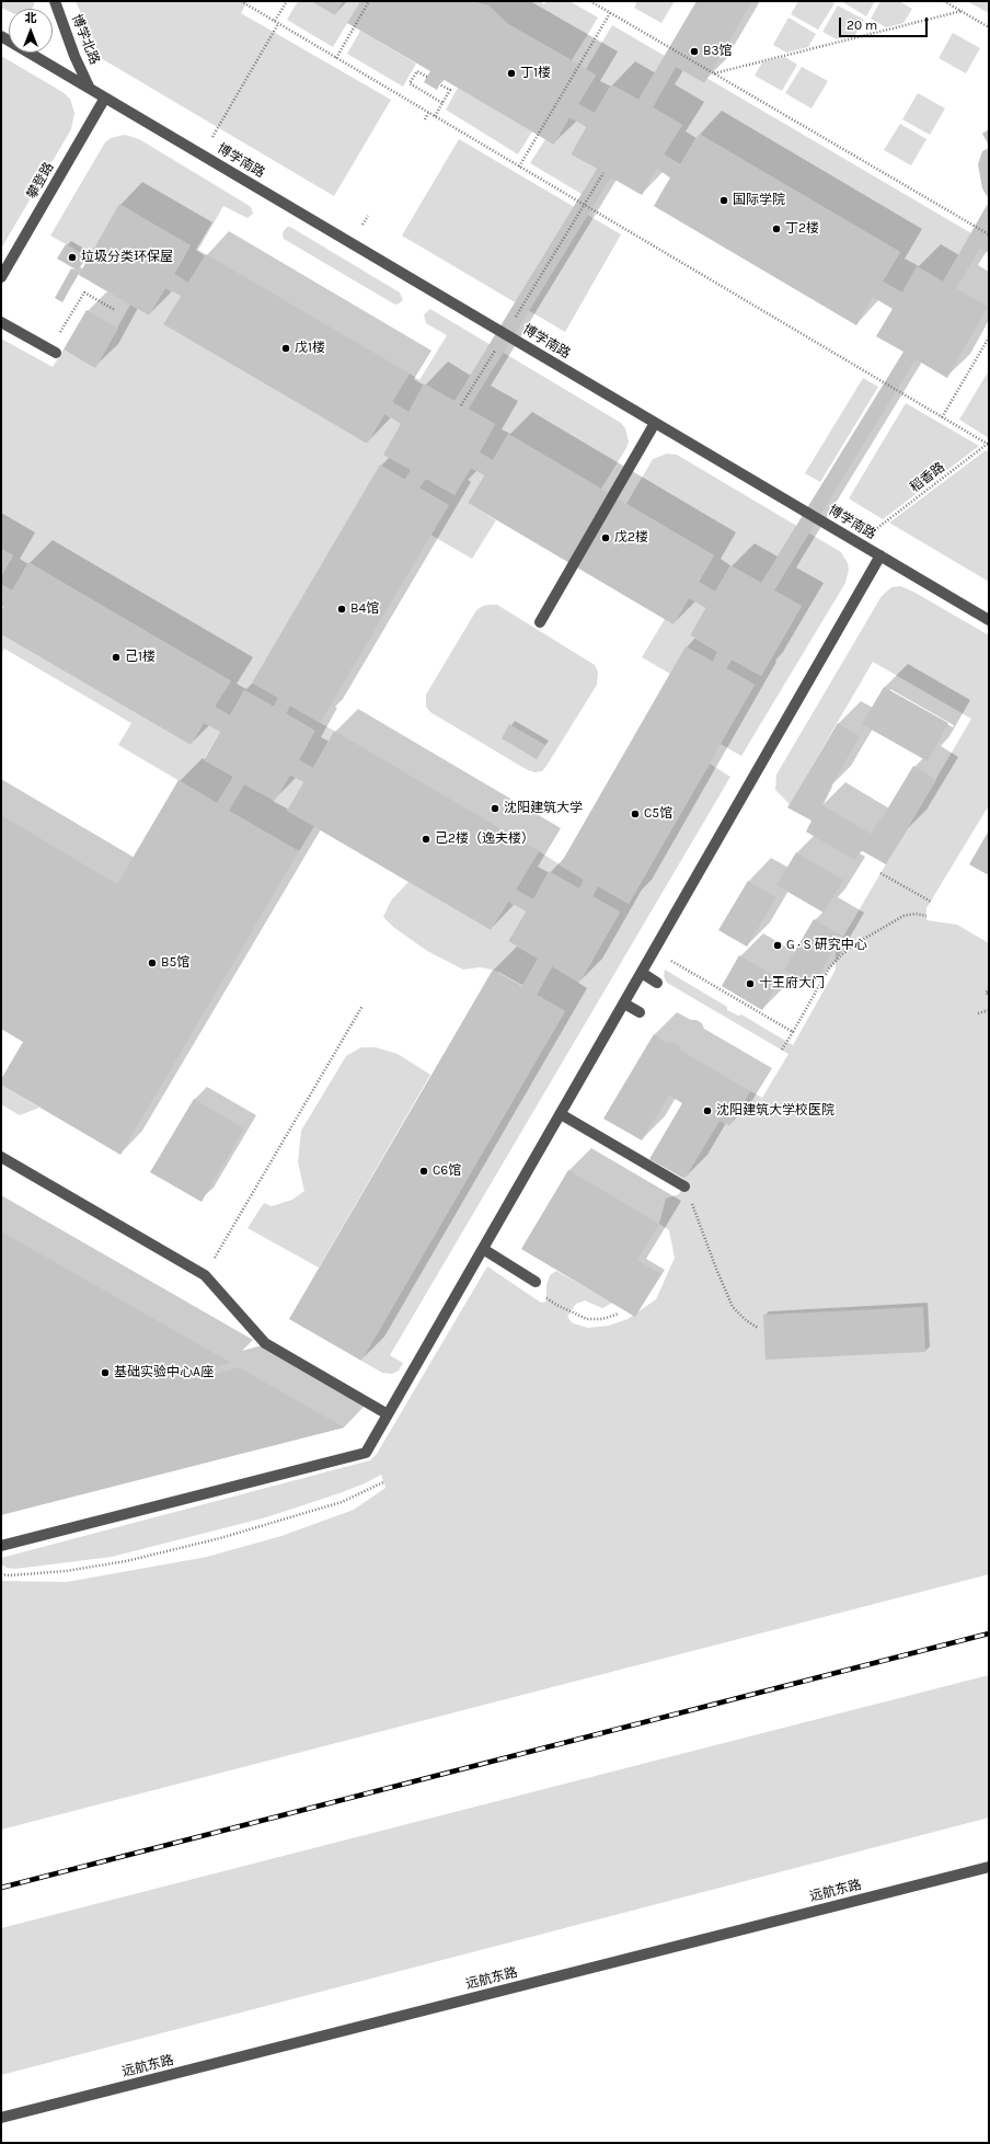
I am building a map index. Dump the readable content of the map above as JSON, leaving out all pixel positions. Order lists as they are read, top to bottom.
{
  "streets": {
    "street": [
      "博学北路",
      "博学南路",
      "攀登路",
      "远航东路"
    ],
    "path": ["稻香路"]
  },
  "crossings": [
    ["博学北路", "博学南路"],
    ["博学南路", "攀登路"]
  ],
  "places": [
    "B3馆",
    "丁1楼",
    "国际学院",
    "丁2楼",
    "垃圾分类环保屋",
    "戊1楼",
    "戊2楼",
    "B4馆",
    "己1楼",
    "沈阳建筑大学",
    "C5馆",
    "己2楼（逸夫楼）",
    "G · S 研究中心",
    "B5馆",
    "十王府大门",
    "沈阳建筑大学校医院",
    "C6馆",
    "基础实验中心A座"
  ],
  "scale_bar": "20 m",
  "north": "top"
}
